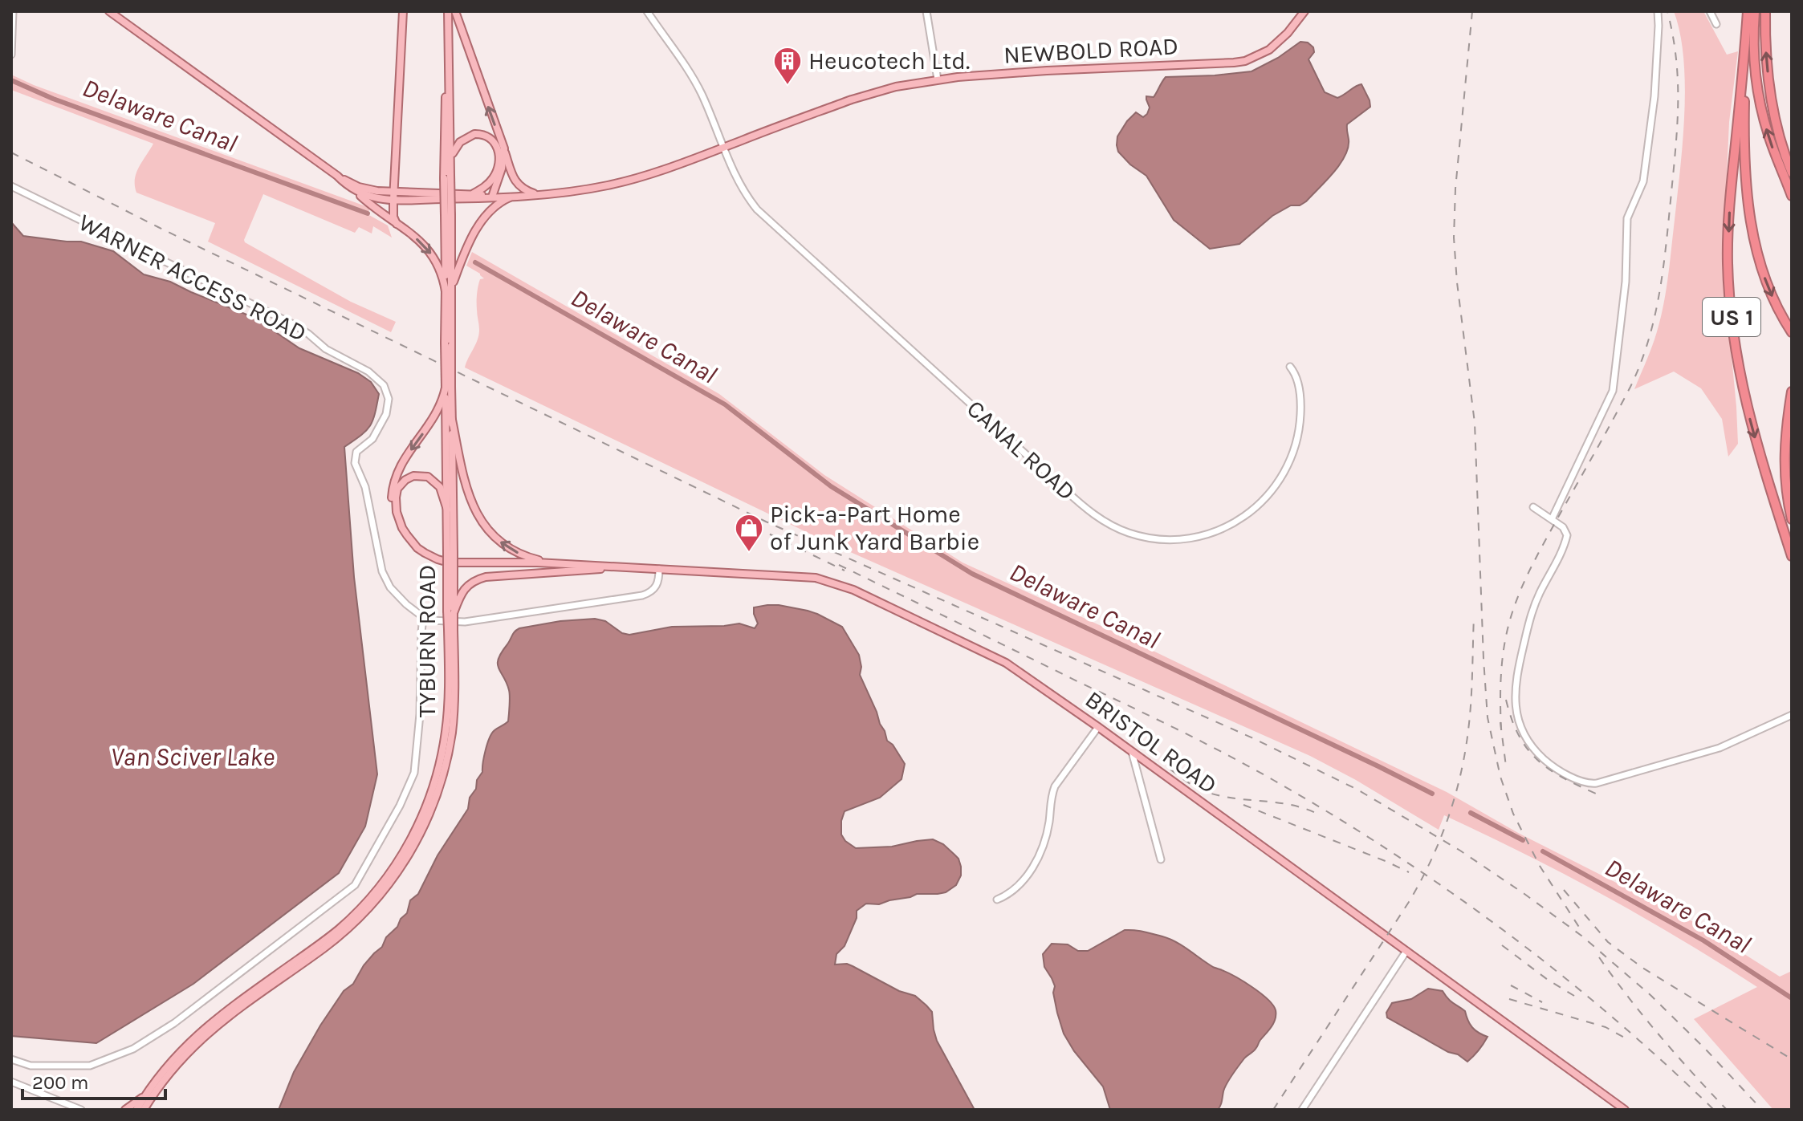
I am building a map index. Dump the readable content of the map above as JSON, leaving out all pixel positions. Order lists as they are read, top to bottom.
{
  "streets": {
    "highway": ["US 1"],
    "main road": ["NEWBOLD ROAD", "TYBURN ROAD", "BRISTOL ROAD"],
    "street": ["WARNER ACCESS ROAD", "CANAL ROAD"]
  },
  "crossings": [
    ["NEWBOLD ROAD", "CANAL ROAD"]
  ],
  "water": ["Delaware Canal", "Van Sciver Lake"],
  "places": {
    "building": ["Heucotech Ltd."],
    "shop": ["Pick-a-Part Home of Junk Yard Barbie"]
  },
  "scale_bar": "200 m"
}
